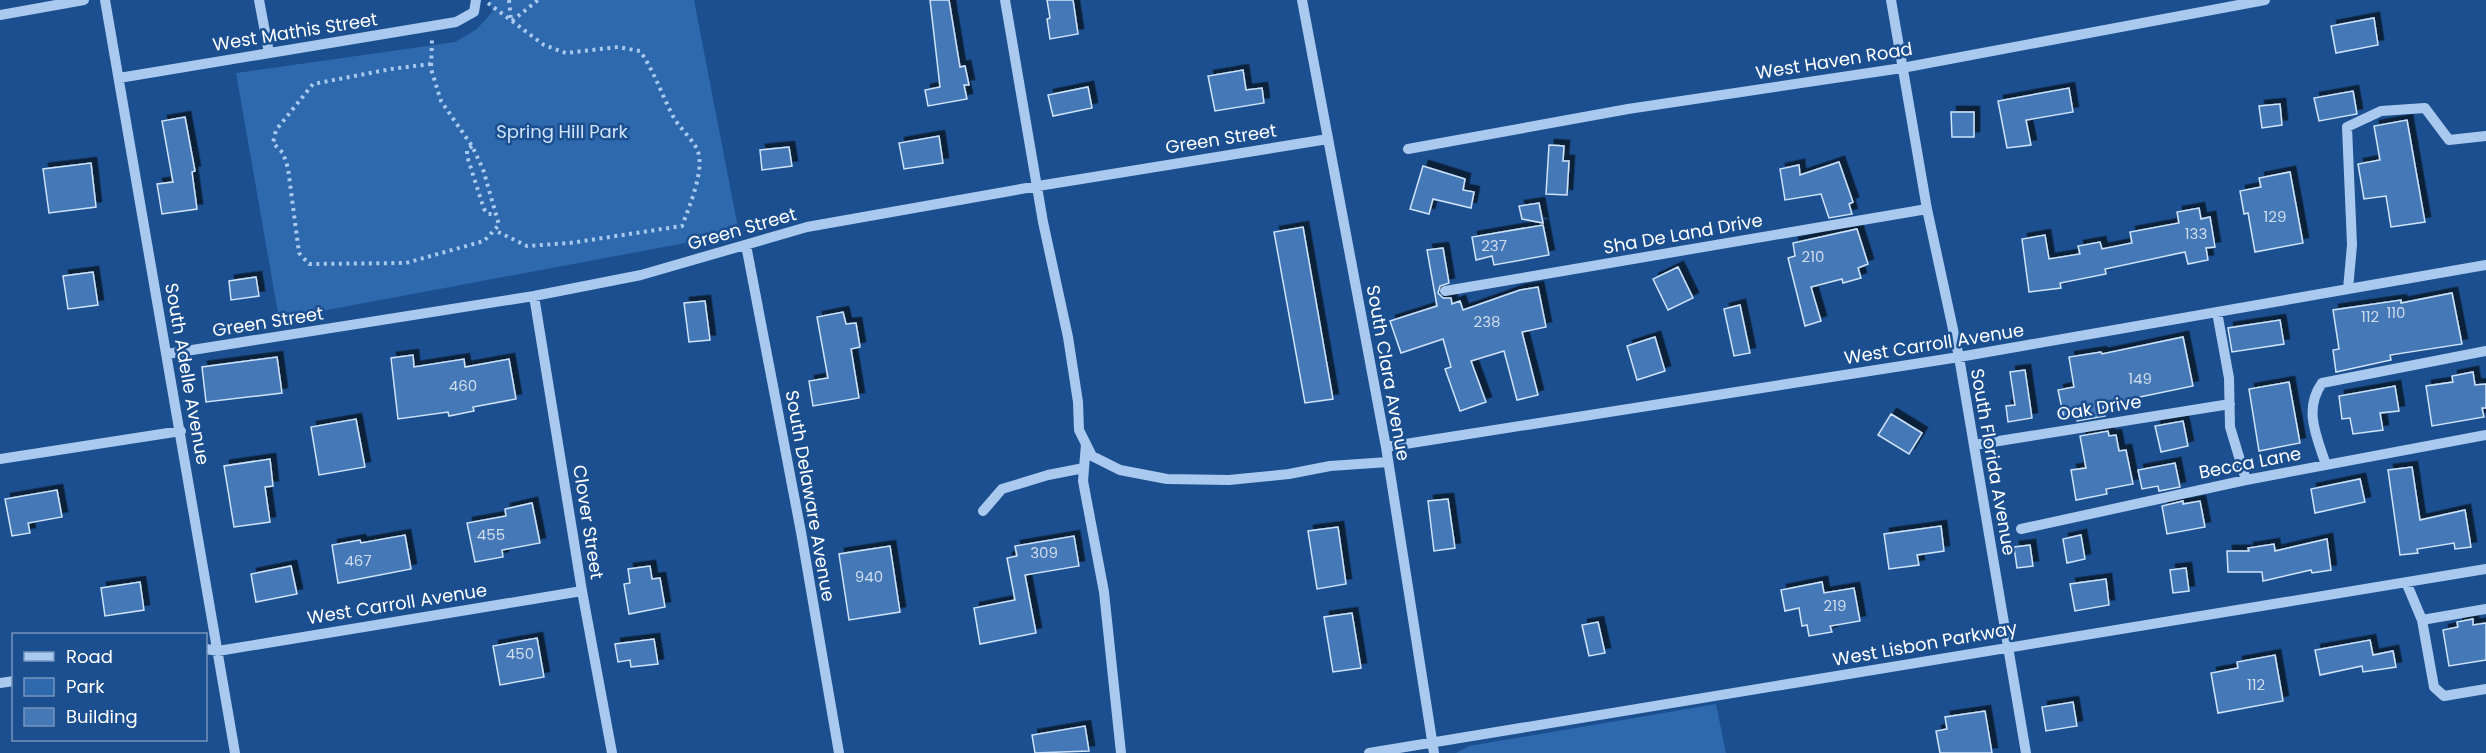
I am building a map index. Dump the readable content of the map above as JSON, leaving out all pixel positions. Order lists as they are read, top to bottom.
{
  "streets": {
    "street": [
      "West Mathis Street",
      "West Haven Road",
      "Green Street",
      "Sha De Land Drive",
      "West Carroll Avenue",
      "South Clara Avenue",
      "South Adelle Avenue",
      "Oak Drive",
      "South Florida Avenue",
      "Becca Lane",
      "South Delaware Avenue",
      "Clover Street",
      "West Lisbon Parkway"
    ]
  },
  "crossings": [
    ["West Mathis Street", "South Adelle Avenue"],
    ["West Haven Road", "South Florida Avenue"],
    ["Green Street", "South Clara Avenue"],
    ["Green Street", "South Adelle Avenue"],
    ["Green Street", "South Delaware Avenue"],
    ["Green Street", "Clover Street"],
    ["Sha De Land Drive", "South Florida Avenue"],
    ["West Carroll Avenue", "South Clara Avenue"],
    ["West Carroll Avenue", "South Adelle Avenue"],
    ["West Carroll Avenue", "South Florida Avenue"],
    ["West Carroll Avenue", "Clover Street"],
    ["South Clara Avenue", "West Lisbon Parkway"],
    ["Oak Drive", "South Florida Avenue"],
    ["South Florida Avenue", "West Lisbon Parkway"]
  ],
  "parks": ["Spring Hill Park"],
  "house_numbers": [
    "129",
    "133",
    "237",
    "210",
    "110",
    "112",
    "238",
    "149",
    "460",
    "455",
    "309",
    "467",
    "940",
    "219",
    "450",
    "112"
  ],
  "legend": ["Road", "Park", "Building"]
}
